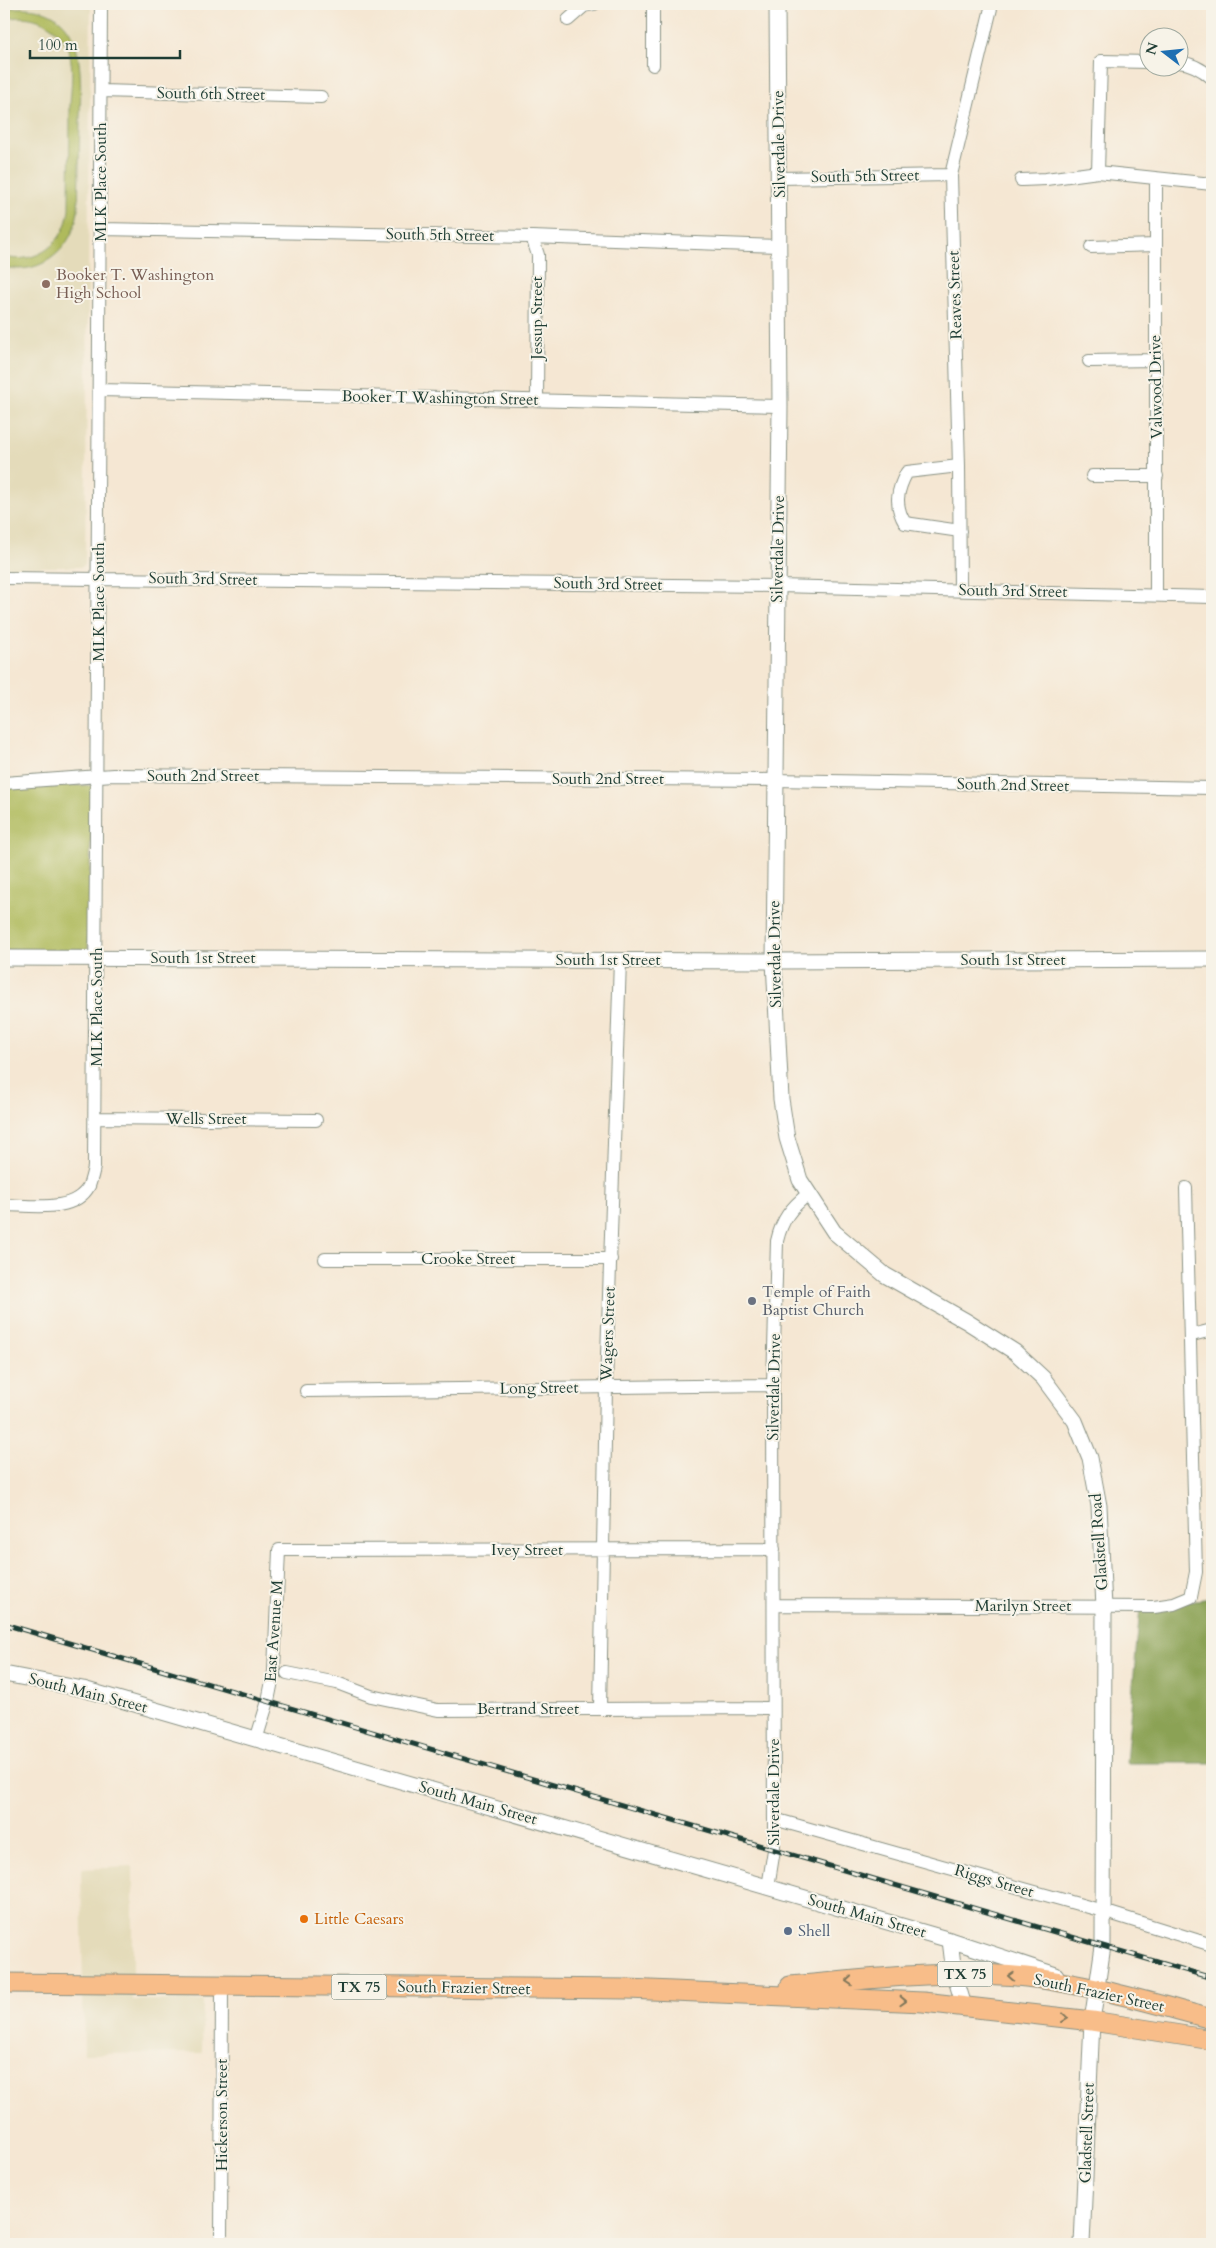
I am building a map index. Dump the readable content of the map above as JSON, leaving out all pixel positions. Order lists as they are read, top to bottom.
{
  "streets": {
    "main road": ["TX 75", "South Frazier Street"],
    "street": [
      "South 6th Street",
      "Silverdale Drive",
      "South 5th Street",
      "MLK Place South",
      "Reaves Street",
      "Jessup Street",
      "Valwood Drive",
      "Booker T Washington Street",
      "South 3rd Street",
      "South 2nd Street",
      "South 1st Street",
      "Wells Street",
      "Crooke Street",
      "Wagers Street",
      "Long Street",
      "Gladstell Road",
      "Ivey Street",
      "Marilyn Street",
      "East Avenue M",
      "South Main Street",
      "Bertrand Street",
      "Riggs Street",
      "Hickerson Street",
      "Gladstell Street"
    ]
  },
  "crossings": [
    ["South 6th Street", "MLK Place South"],
    ["Silverdale Drive", "South 5th Street"],
    ["Silverdale Drive", "Booker T Washington Street"],
    ["Silverdale Drive", "South 3rd Street"],
    ["Silverdale Drive", "South 2nd Street"],
    ["Silverdale Drive", "South 1st Street"],
    ["Silverdale Drive", "Long Street"],
    ["Silverdale Drive", "Gladstell Road"],
    ["Silverdale Drive", "Ivey Street"],
    ["Silverdale Drive", "Marilyn Street"],
    ["Silverdale Drive", "South Main Street"],
    ["Silverdale Drive", "Bertrand Street"],
    ["Silverdale Drive", "Riggs Street"],
    ["South 5th Street", "MLK Place South"],
    ["South 5th Street", "Reaves Street"],
    ["South 5th Street", "Jessup Street"],
    ["MLK Place South", "Booker T Washington Street"],
    ["MLK Place South", "South 3rd Street"],
    ["MLK Place South", "South 2nd Street"],
    ["MLK Place South", "South 1st Street"],
    ["MLK Place South", "Wells Street"],
    ["Reaves Street", "South 3rd Street"],
    ["Jessup Street", "Booker T Washington Street"],
    ["Valwood Drive", "South 3rd Street"],
    ["South 1st Street", "Wagers Street"],
    ["Crooke Street", "Wagers Street"],
    ["Wagers Street", "Long Street"],
    ["Wagers Street", "Ivey Street"],
    ["Wagers Street", "Bertrand Street"],
    ["Gladstell Road", "Marilyn Street"],
    ["Gladstell Road", "South Main Street"],
    ["Gladstell Road", "Riggs Street"],
    ["Gladstell Road", "South Frazier Street"],
    ["Gladstell Road", "Gladstell Street"],
    ["Ivey Street", "East Avenue M"],
    ["East Avenue M", "South Main Street"],
    ["South Main Street", "South Frazier Street"],
    ["South Frazier Street", "Hickerson Street"],
    ["South Frazier Street", "Gladstell Street"]
  ],
  "places": [
    "Booker T. Washington High School",
    "Temple of Faith Baptist Church",
    "Little Caesars",
    "Shell"
  ],
  "scale_bar": "100 m",
  "north": "left"
}
